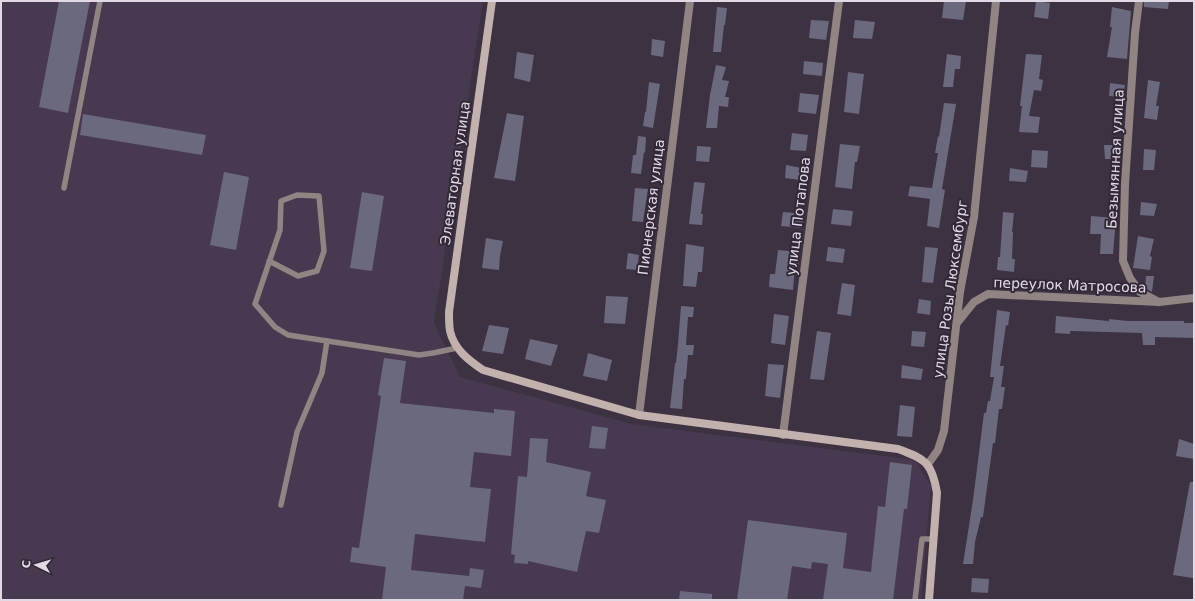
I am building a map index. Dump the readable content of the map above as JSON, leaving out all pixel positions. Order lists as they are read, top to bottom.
{
  "streets": {
    "main road": ["Элеваторная улица"],
    "street": [
      "Безымянная улица",
      "Пионерская улица",
      "улица Потапова",
      "переулок Матросова",
      "улица Розы Люксембург"
    ]
  },
  "crossings": [
    ["Безымянная улица", "переулок Матросова"],
    ["переулок Матросова", "улица Розы Люксембург"]
  ],
  "north": "left"
}
